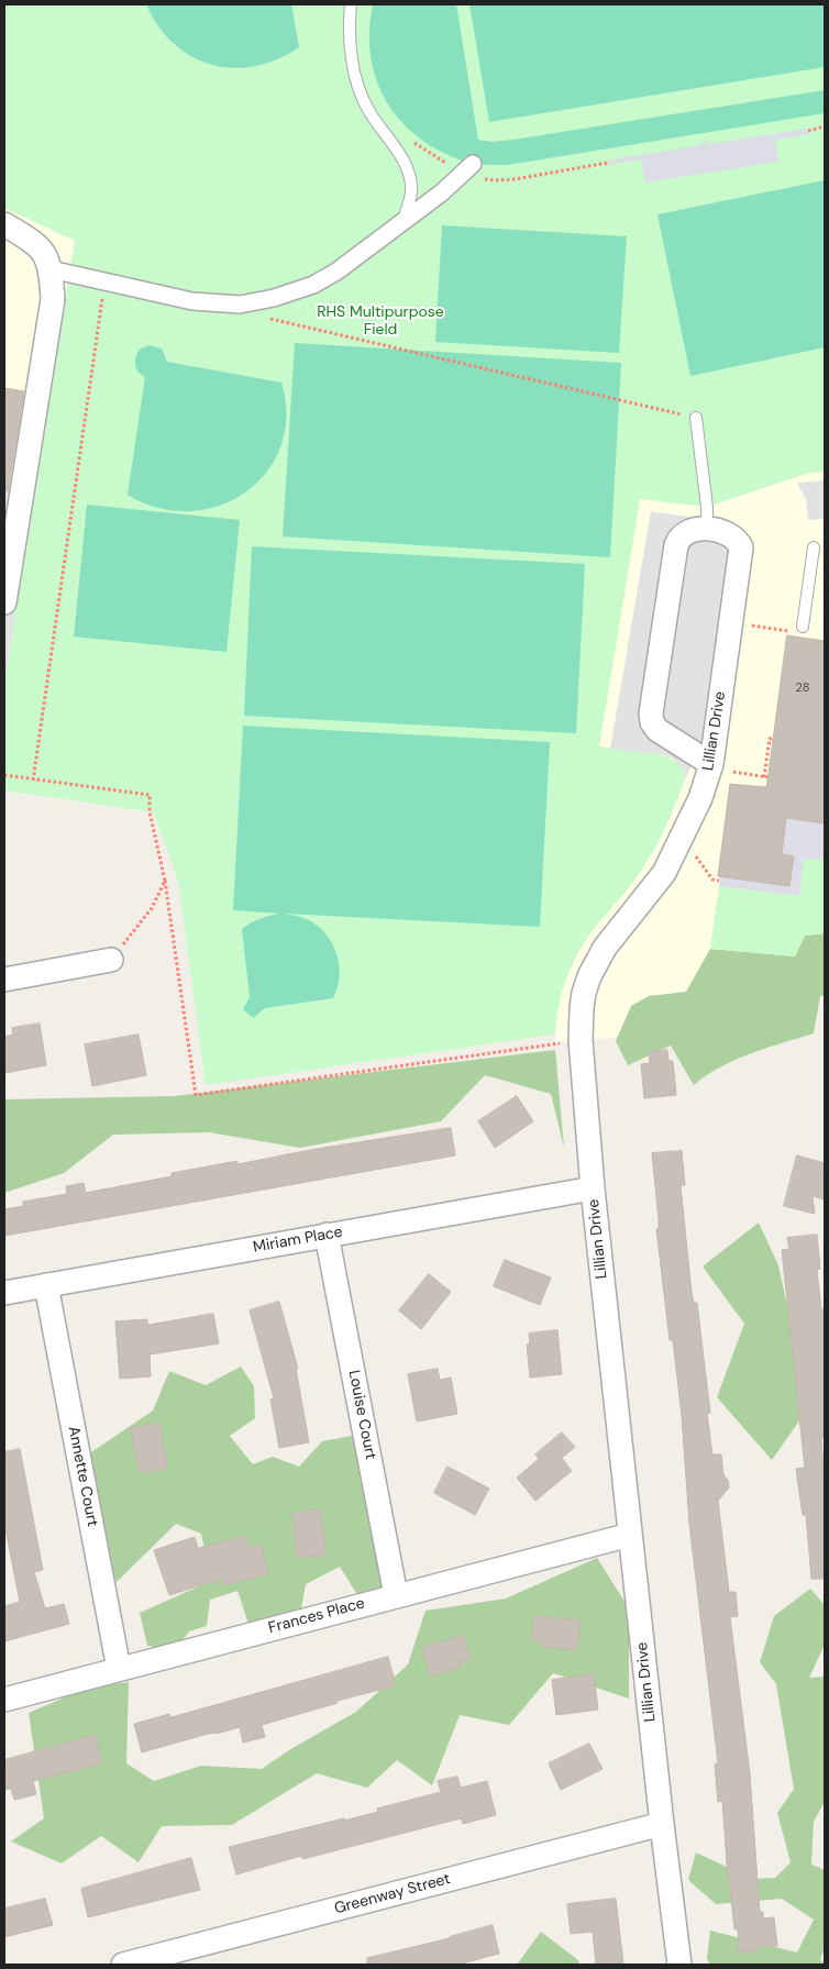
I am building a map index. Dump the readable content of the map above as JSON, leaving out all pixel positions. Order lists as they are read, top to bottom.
{
  "streets": {
    "street": [
      "Lillian Drive",
      "Miriam Place",
      "Louise Court",
      "Annette Court",
      "Frances Place",
      "Greenway Street"
    ]
  },
  "crossings": [
    ["Lillian Drive", "Miriam Place"],
    ["Lillian Drive", "Frances Place"],
    ["Lillian Drive", "Greenway Street"],
    ["Miriam Place", "Louise Court"],
    ["Miriam Place", "Annette Court"],
    ["Louise Court", "Frances Place"],
    ["Annette Court", "Frances Place"]
  ],
  "parks": ["RHS Multipurpose Field"],
  "house_numbers": ["28"]
}
